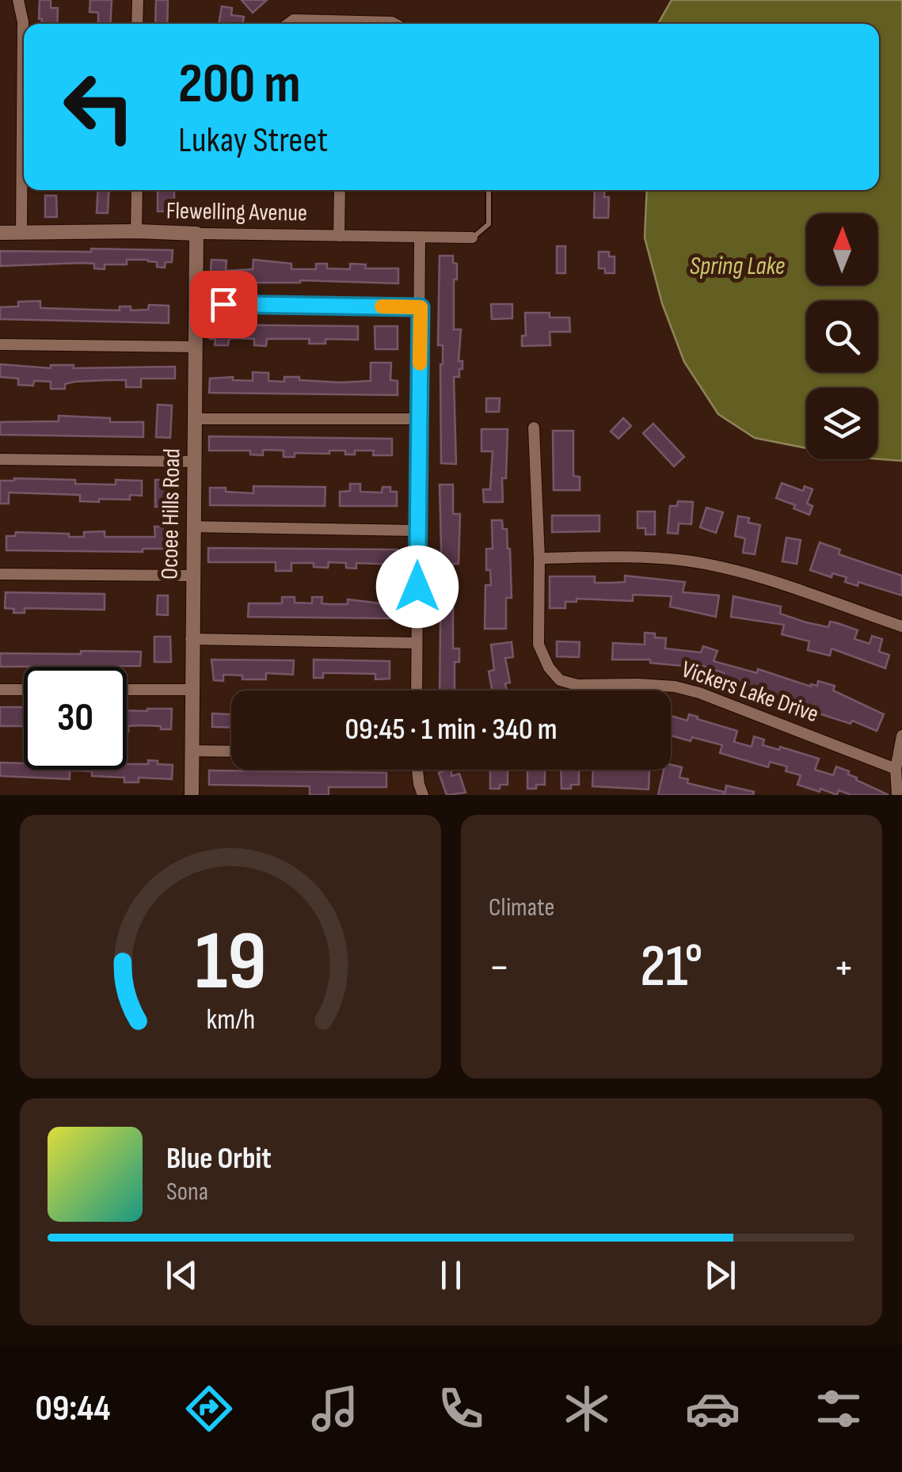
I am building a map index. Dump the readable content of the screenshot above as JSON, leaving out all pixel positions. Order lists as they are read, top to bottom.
{
  "streets": {
    "street": ["Flewelling Avenue", "Ocoee Hills Road", "Vickers Lake Drive"]
  },
  "crossings": [
    ["Flewelling Avenue", "Ocoee Hills Road"]
  ],
  "water": ["Spring Lake"],
  "north": "top",
  "page": {
    "turn": ["200 m", "Lukay Street"],
    "limit": "30",
    "trip": "09:45 · 1 min · 340 m",
    "tile": "Climate",
    "heat": ["−", "21°", "+"],
    "song": ["Blue Orbit", "Sona"],
    "tabs": "09:44",
    "gauge": ["19", "km/h"]
  }
}
